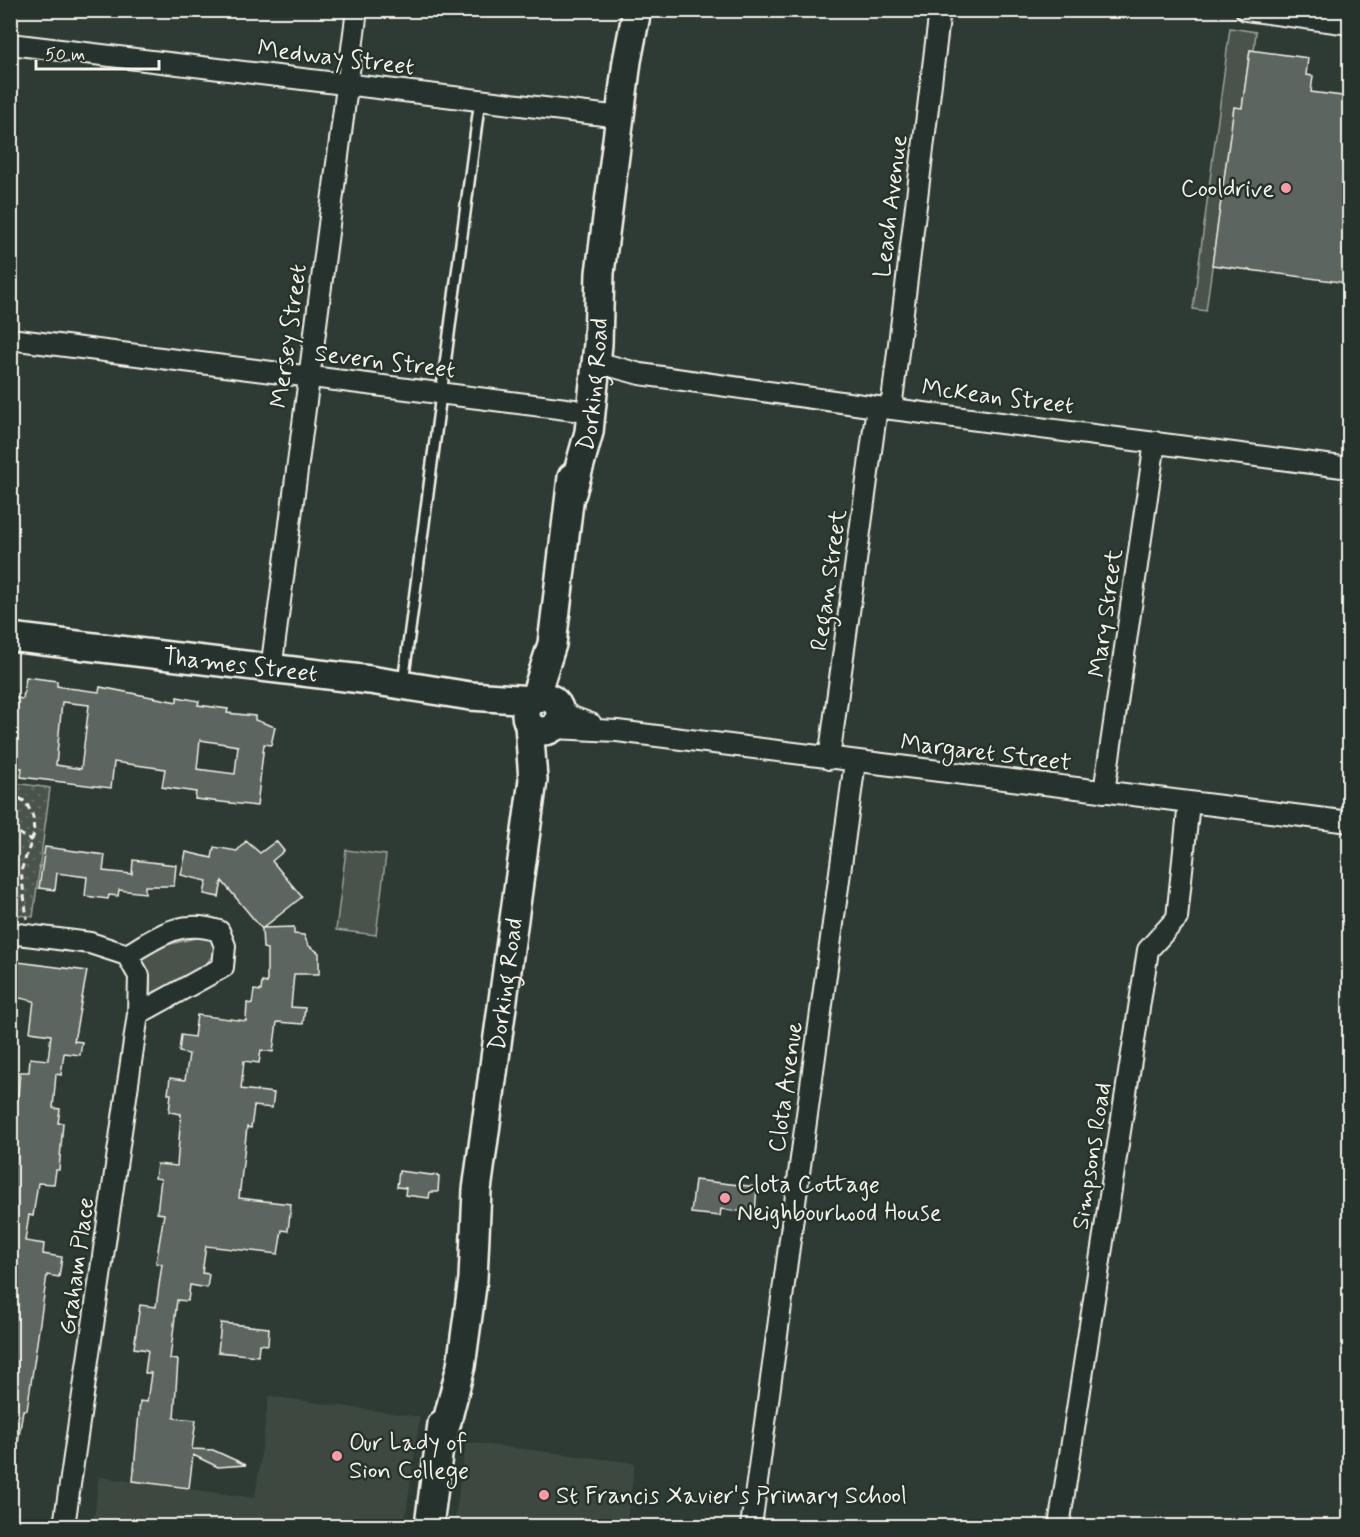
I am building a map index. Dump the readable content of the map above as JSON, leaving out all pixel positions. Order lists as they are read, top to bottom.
{
  "streets": {
    "main road": ["Dorking Road", "Thames Street"],
    "street": [
      "Medway Street",
      "Leach Avenue",
      "Mersey Street",
      "Severn Street",
      "McKean Street",
      "Regan Street",
      "Mary Street",
      "Margaret Street",
      "Clota Avenue",
      "Simpsons Road",
      "Graham Place"
    ]
  },
  "crossings": [
    ["Medway Street", "Mersey Street"],
    ["Medway Street", "Dorking Road"],
    ["Leach Avenue", "McKean Street"],
    ["Leach Avenue", "Regan Street"],
    ["Mersey Street", "Severn Street"],
    ["Mersey Street", "Thames Street"],
    ["Severn Street", "Dorking Road"],
    ["Dorking Road", "McKean Street"],
    ["Dorking Road", "Thames Street"],
    ["Dorking Road", "Margaret Street"],
    ["McKean Street", "Regan Street"],
    ["McKean Street", "Mary Street"],
    ["Regan Street", "Margaret Street"],
    ["Mary Street", "Margaret Street"],
    ["Thames Street", "Margaret Street"],
    ["Margaret Street", "Clota Avenue"],
    ["Margaret Street", "Simpsons Road"]
  ],
  "places": [
    "Cooldrive",
    "Clota Cottage Neighbourhood House",
    "Our Lady of Sion College",
    "St Francis Xavier's Primary School"
  ],
  "scale_bar": "50 m"
}
